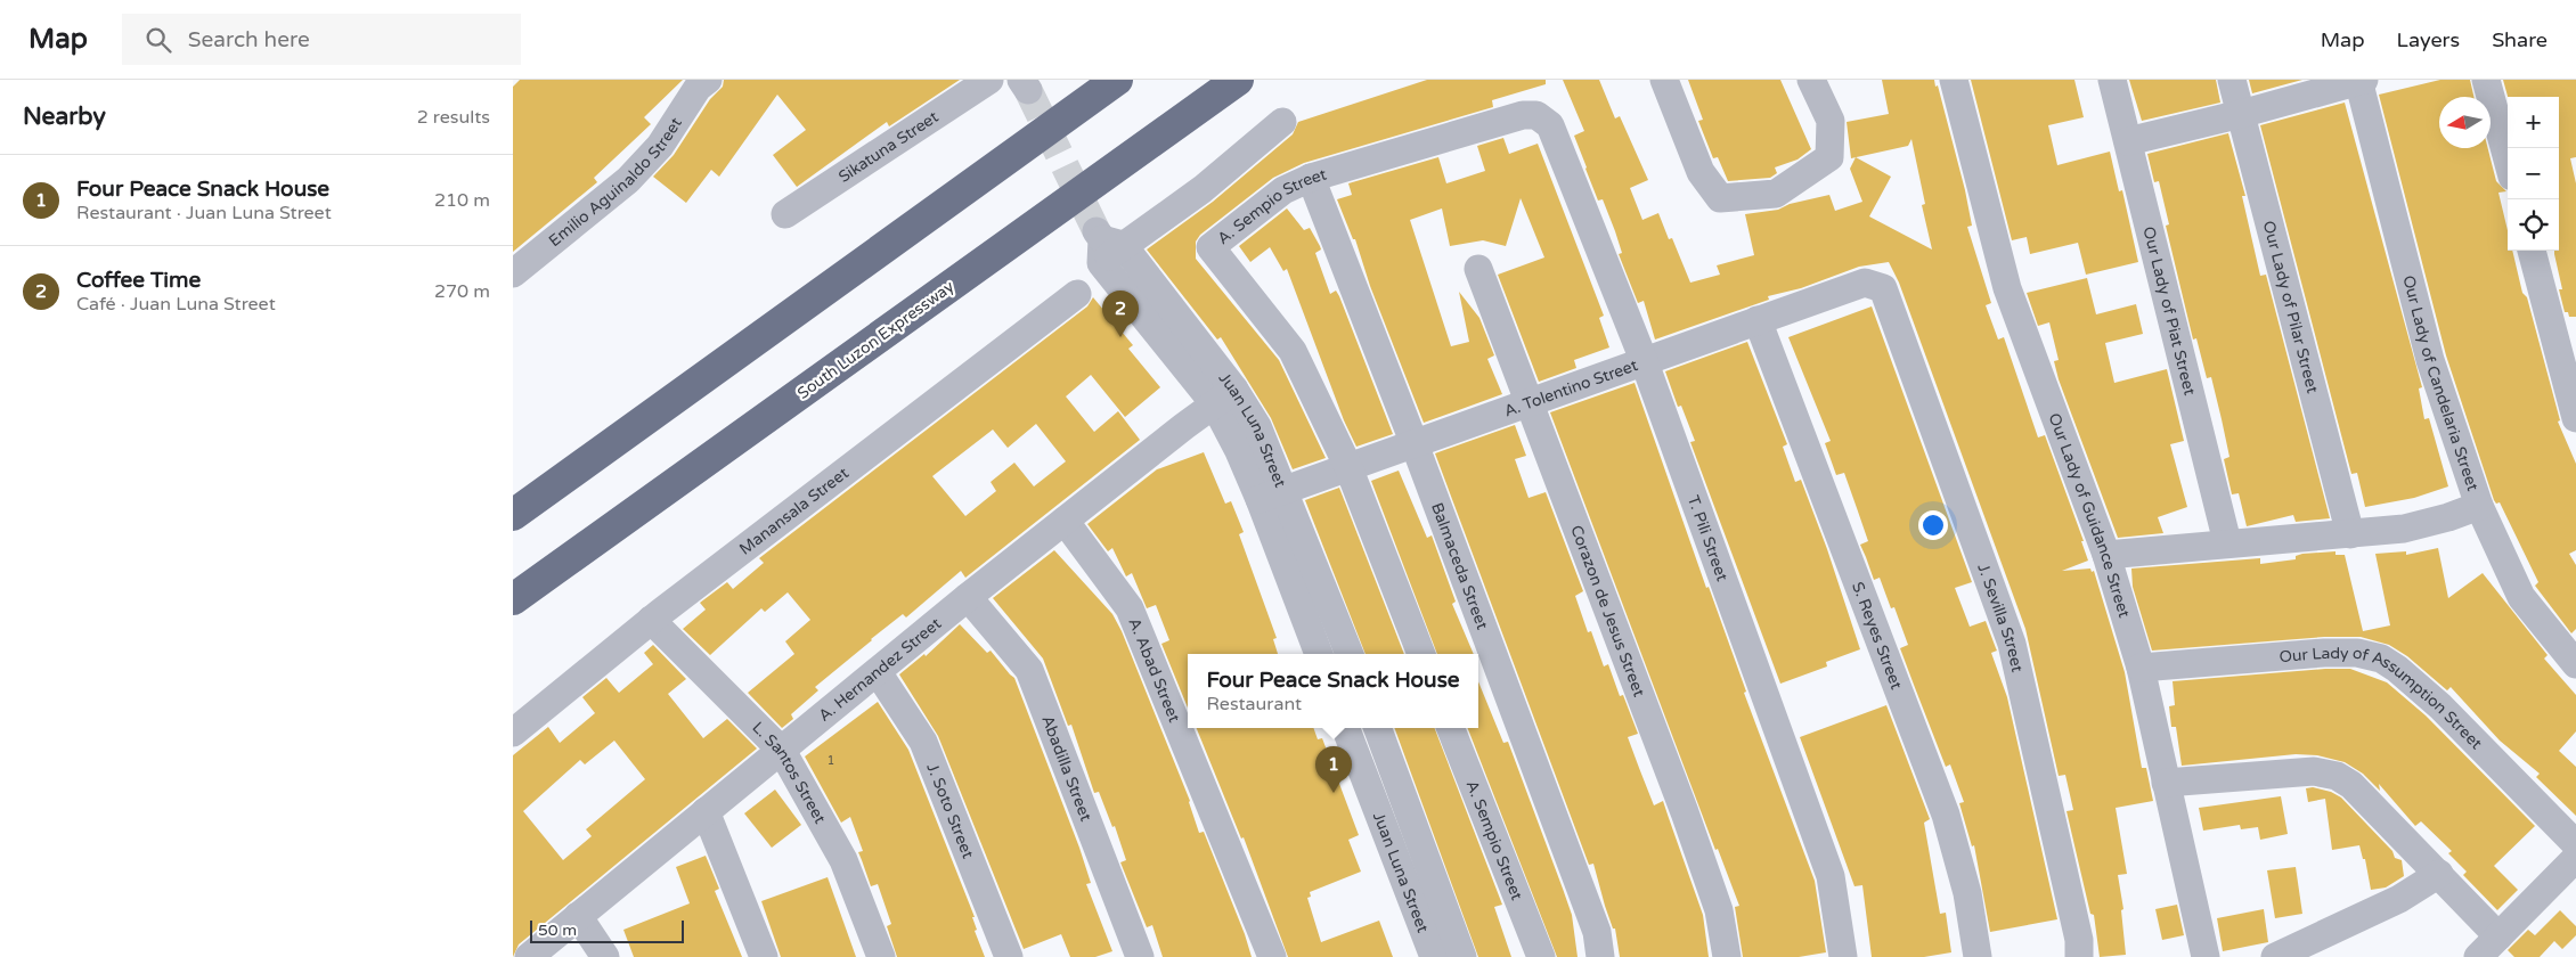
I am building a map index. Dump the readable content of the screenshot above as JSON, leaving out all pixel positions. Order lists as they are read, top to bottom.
{
  "streets": {
    "highway": ["South Luzon Expressway"],
    "street": [
      "Sikatuna Street",
      "Emilio Aguinaldo Street",
      "A. Sempio Street",
      "Our Lady of Pilar Street",
      "Our Lady of Piat Street",
      "Our Lady of Candelaria Street",
      "A. Tolentino Street",
      "Juan Luna Street",
      "Manansala Street",
      "Our Lady of Guidance Street",
      "T. Pili Street",
      "Balmaceda Street",
      "Corazon de Jesus Street",
      "J. Sevilla Street",
      "S. Reyes Street",
      "A. Abad Street",
      "A. Hernandez Street",
      "Our Lady of Assumption Street",
      "Abadilla Street",
      "L. Santos Street",
      "J. Soto Street"
    ]
  },
  "crossings": [
    ["A. Sempio Street", "A. Tolentino Street"],
    ["A. Sempio Street", "T. Pili Street"],
    ["A. Sempio Street", "Balmaceda Street"],
    ["A. Tolentino Street", "Juan Luna Street"],
    ["A. Tolentino Street", "T. Pili Street"],
    ["A. Tolentino Street", "Balmaceda Street"],
    ["A. Tolentino Street", "Corazon de Jesus Street"],
    ["A. Tolentino Street", "J. Sevilla Street"],
    ["A. Tolentino Street", "S. Reyes Street"],
    ["Juan Luna Street", "A. Hernandez Street"],
    ["Manansala Street", "L. Santos Street"],
    ["Our Lady of Guidance Street", "Our Lady of Assumption Street"],
    ["A. Abad Street", "A. Hernandez Street"],
    ["A. Hernandez Street", "Abadilla Street"],
    ["A. Hernandez Street", "L. Santos Street"],
    ["A. Hernandez Street", "J. Soto Street"]
  ],
  "house_numbers": ["1"],
  "scale_bar": "50 m",
  "north": "left",
  "page": {
    "header": "Map",
    "search": "Search here",
    "nav": ["Map", "Layers", "Share"],
    "heading": ["Nearby", "2 results"],
    "map_buttons": ["+", "−"],
    "list": [
      {
        "mark": "1",
        "name": "Four Peace Snack House",
        "note": "Restaurant · Juan Luna Street",
        "value": "210 m"
      },
      {
        "mark": "2",
        "name": "Coffee Time",
        "note": "Café · Juan Luna Street",
        "value": "270 m"
      }
    ],
    "pins": ["2", "1"],
    "popup": ["Four Peace Snack House", "Restaurant"],
    "scale": "50 m"
  }
}
